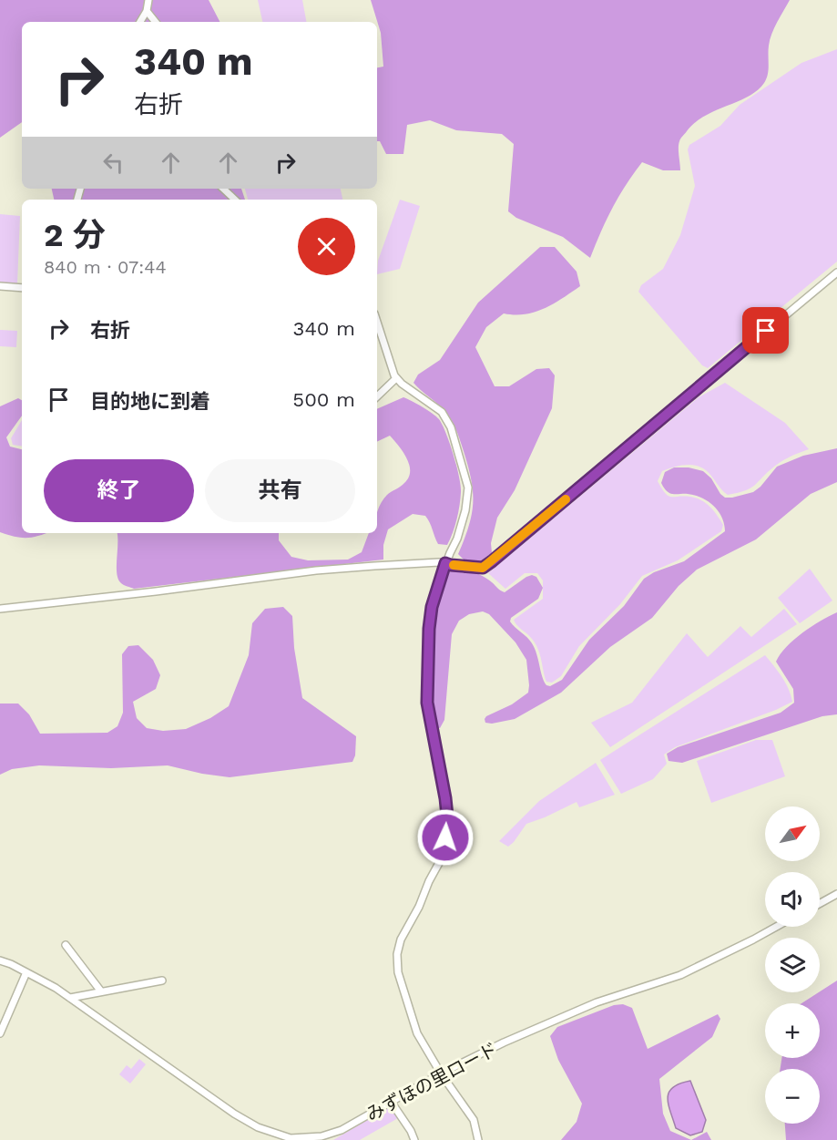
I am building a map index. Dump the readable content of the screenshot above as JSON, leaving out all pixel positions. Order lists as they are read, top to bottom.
{
  "streets": {
    "street": ["みずほの里ロード"]
  },
  "north": "top right",
  "page": {
    "turn": ["340 m", "右折"],
    "heading": ["2 分", "840 m · 07:44"],
    "list": [
      {
        "name": "右折",
        "value": "340 m"
      },
      {
        "name": "目的地に到着",
        "value": "500 m"
      }
    ],
    "buttons": ["終了", "共有"],
    "map_buttons": ["+", "−"]
  }
}
